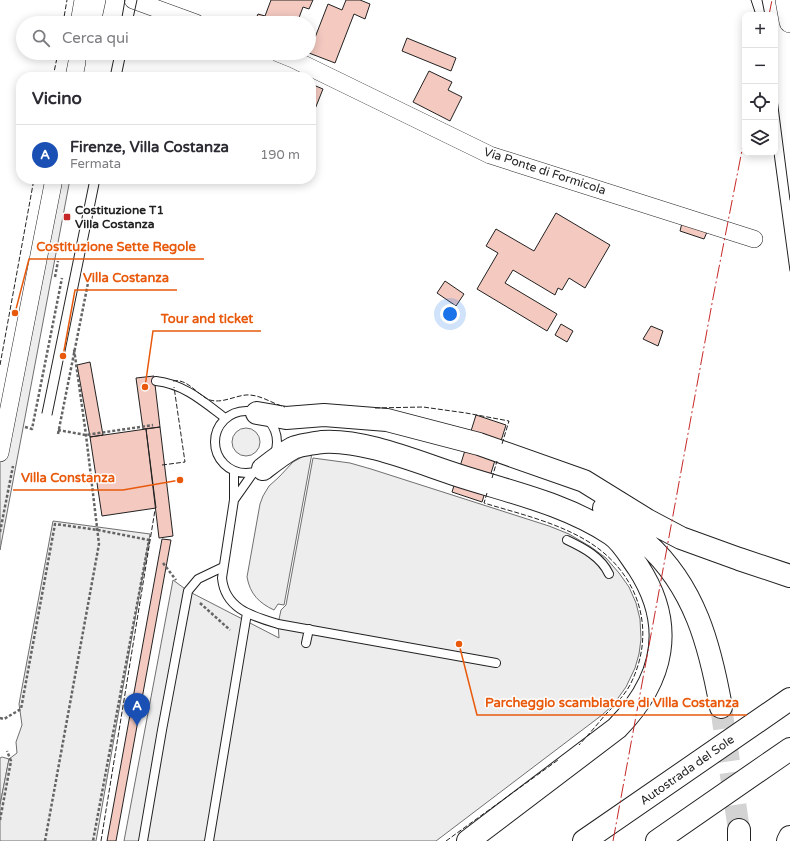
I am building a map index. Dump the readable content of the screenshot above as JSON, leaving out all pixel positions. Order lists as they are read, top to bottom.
{
  "streets": {
    "highway": ["Autostrada del Sole"],
    "street": ["Via Ponte di Formicola"]
  },
  "places": {
    "transit": ["Costituzione T1 Villa Costanza"],
    "other": [
      "Costituzione Sette Regole",
      "Villa Costanza",
      "Tour and ticket",
      "Villa Constanza",
      "Parcheggio scambiatore di Villa Costanza"
    ]
  },
  "page": {
    "map_buttons": ["+", "−"],
    "search": "Cerca qui",
    "heading": "Vicino",
    "list": [
      {
        "mark": "A",
        "name": "Firenze, Villa Costanza",
        "note": "Fermata",
        "value": "190 m"
      }
    ],
    "pins": "A"
  }
}
